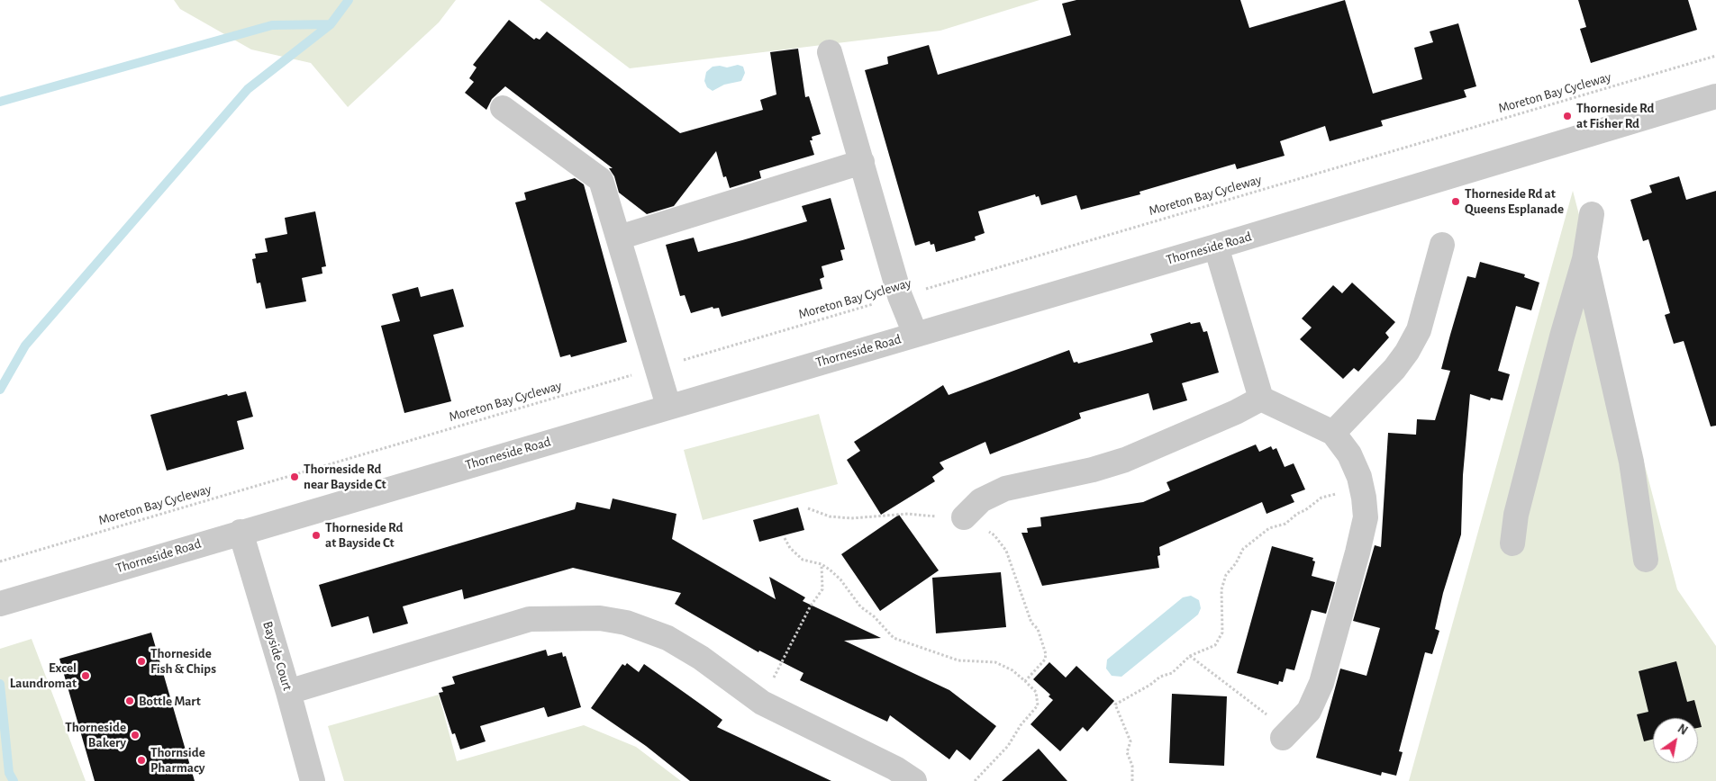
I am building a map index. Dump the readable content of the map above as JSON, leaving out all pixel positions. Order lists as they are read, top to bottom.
{
  "streets": {
    "street": ["Thorneside Road", "Bayside Court"],
    "path": ["Moreton Bay Cycleway"]
  },
  "crossings": [
    ["Thorneside Road", "Bayside Court"]
  ],
  "places": [
    "Thorneside Rd at Fisher Rd",
    "Thorneside Rd at Queens Esplanade",
    "Thorneside Rd near Bayside Ct",
    "Thorneside Rd at Bayside Ct",
    "Thorneside Fish & Chips",
    "Excel Laundromat",
    "Bottle Mart",
    "Thorneside Bakery",
    "Thornside Pharmacy"
  ],
  "north": "top right"
}
